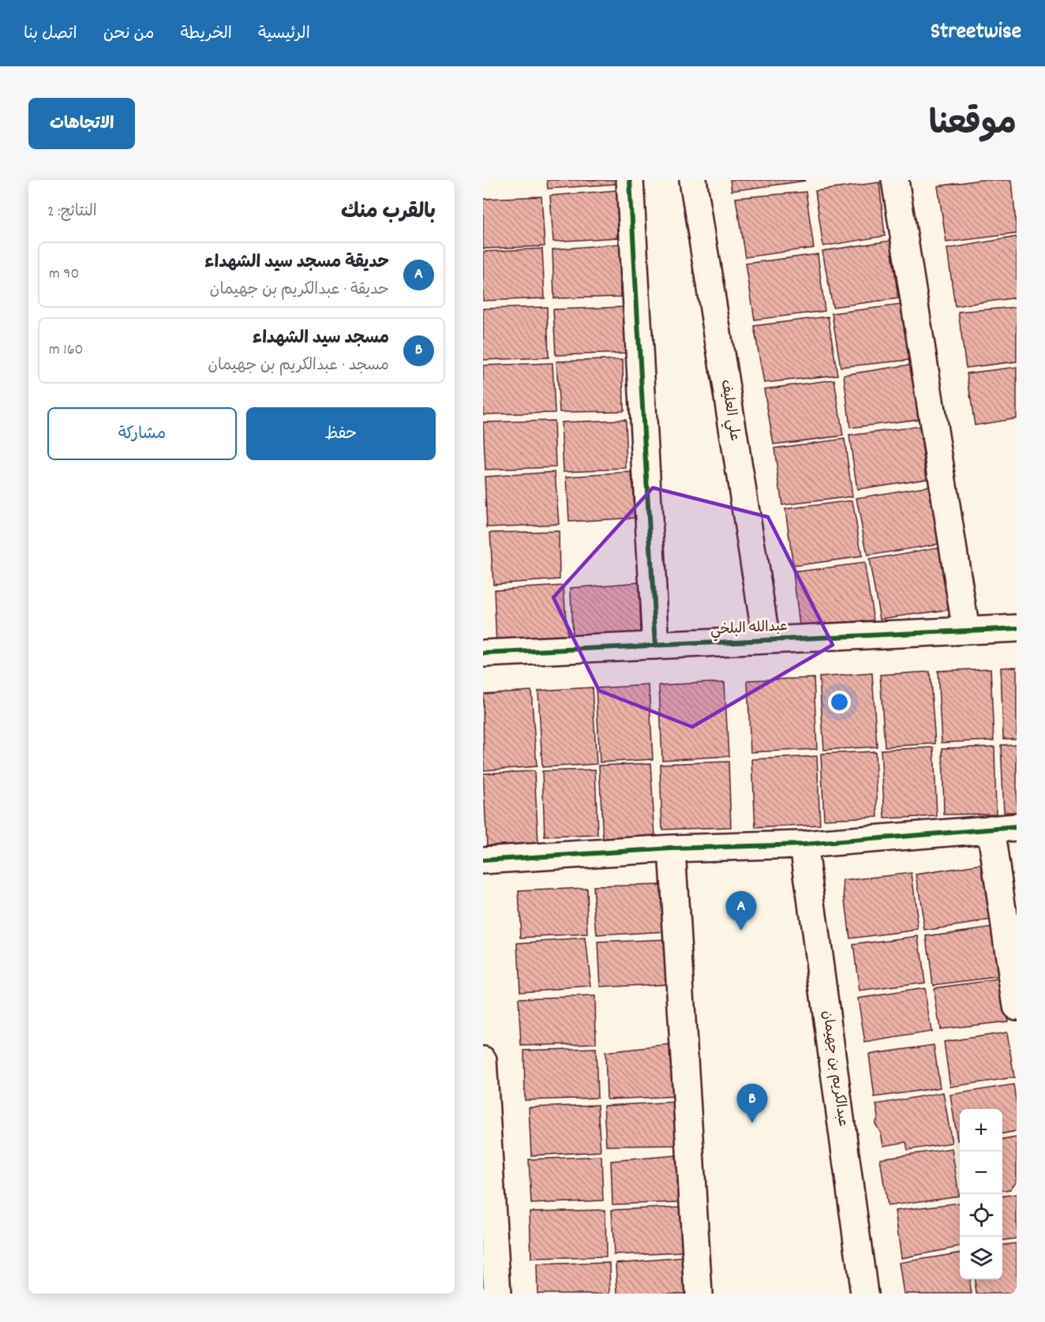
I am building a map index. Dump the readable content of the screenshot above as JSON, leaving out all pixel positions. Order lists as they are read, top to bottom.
{
  "streets": {
    "street": ["علي العليف", "عبدالله البلخي", "عبدالكريم بن جهيمان"]
  },
  "crossings": [
    ["علي العليف", "عبدالله البلخي"]
  ],
  "page": {
    "header": "Streetwise",
    "nav": [
      "الرئيسية",
      "الخريطة",
      "من نحن",
      "اتصل بنا"
    ],
    "title": "موقعنا",
    "buttons": [
      "الاتجاهات",
      ["حفظ", "مشاركة"]
    ],
    "heading": ["بالقرب منك", "النتائج: 2"],
    "list": [
      {
        "mark": "A",
        "name": "حديقة مسجد سيد الشهداء",
        "note": "حديقة · عبدالكريم بن جهيمان",
        "value": "90 m"
      },
      {
        "mark": "B",
        "name": "مسجد سيد الشهداء",
        "note": "مسجد · عبدالكريم بن جهيمان",
        "value": "160 m"
      }
    ],
    "pins": ["A", "B"],
    "map_buttons": ["+", "−"]
  }
}
